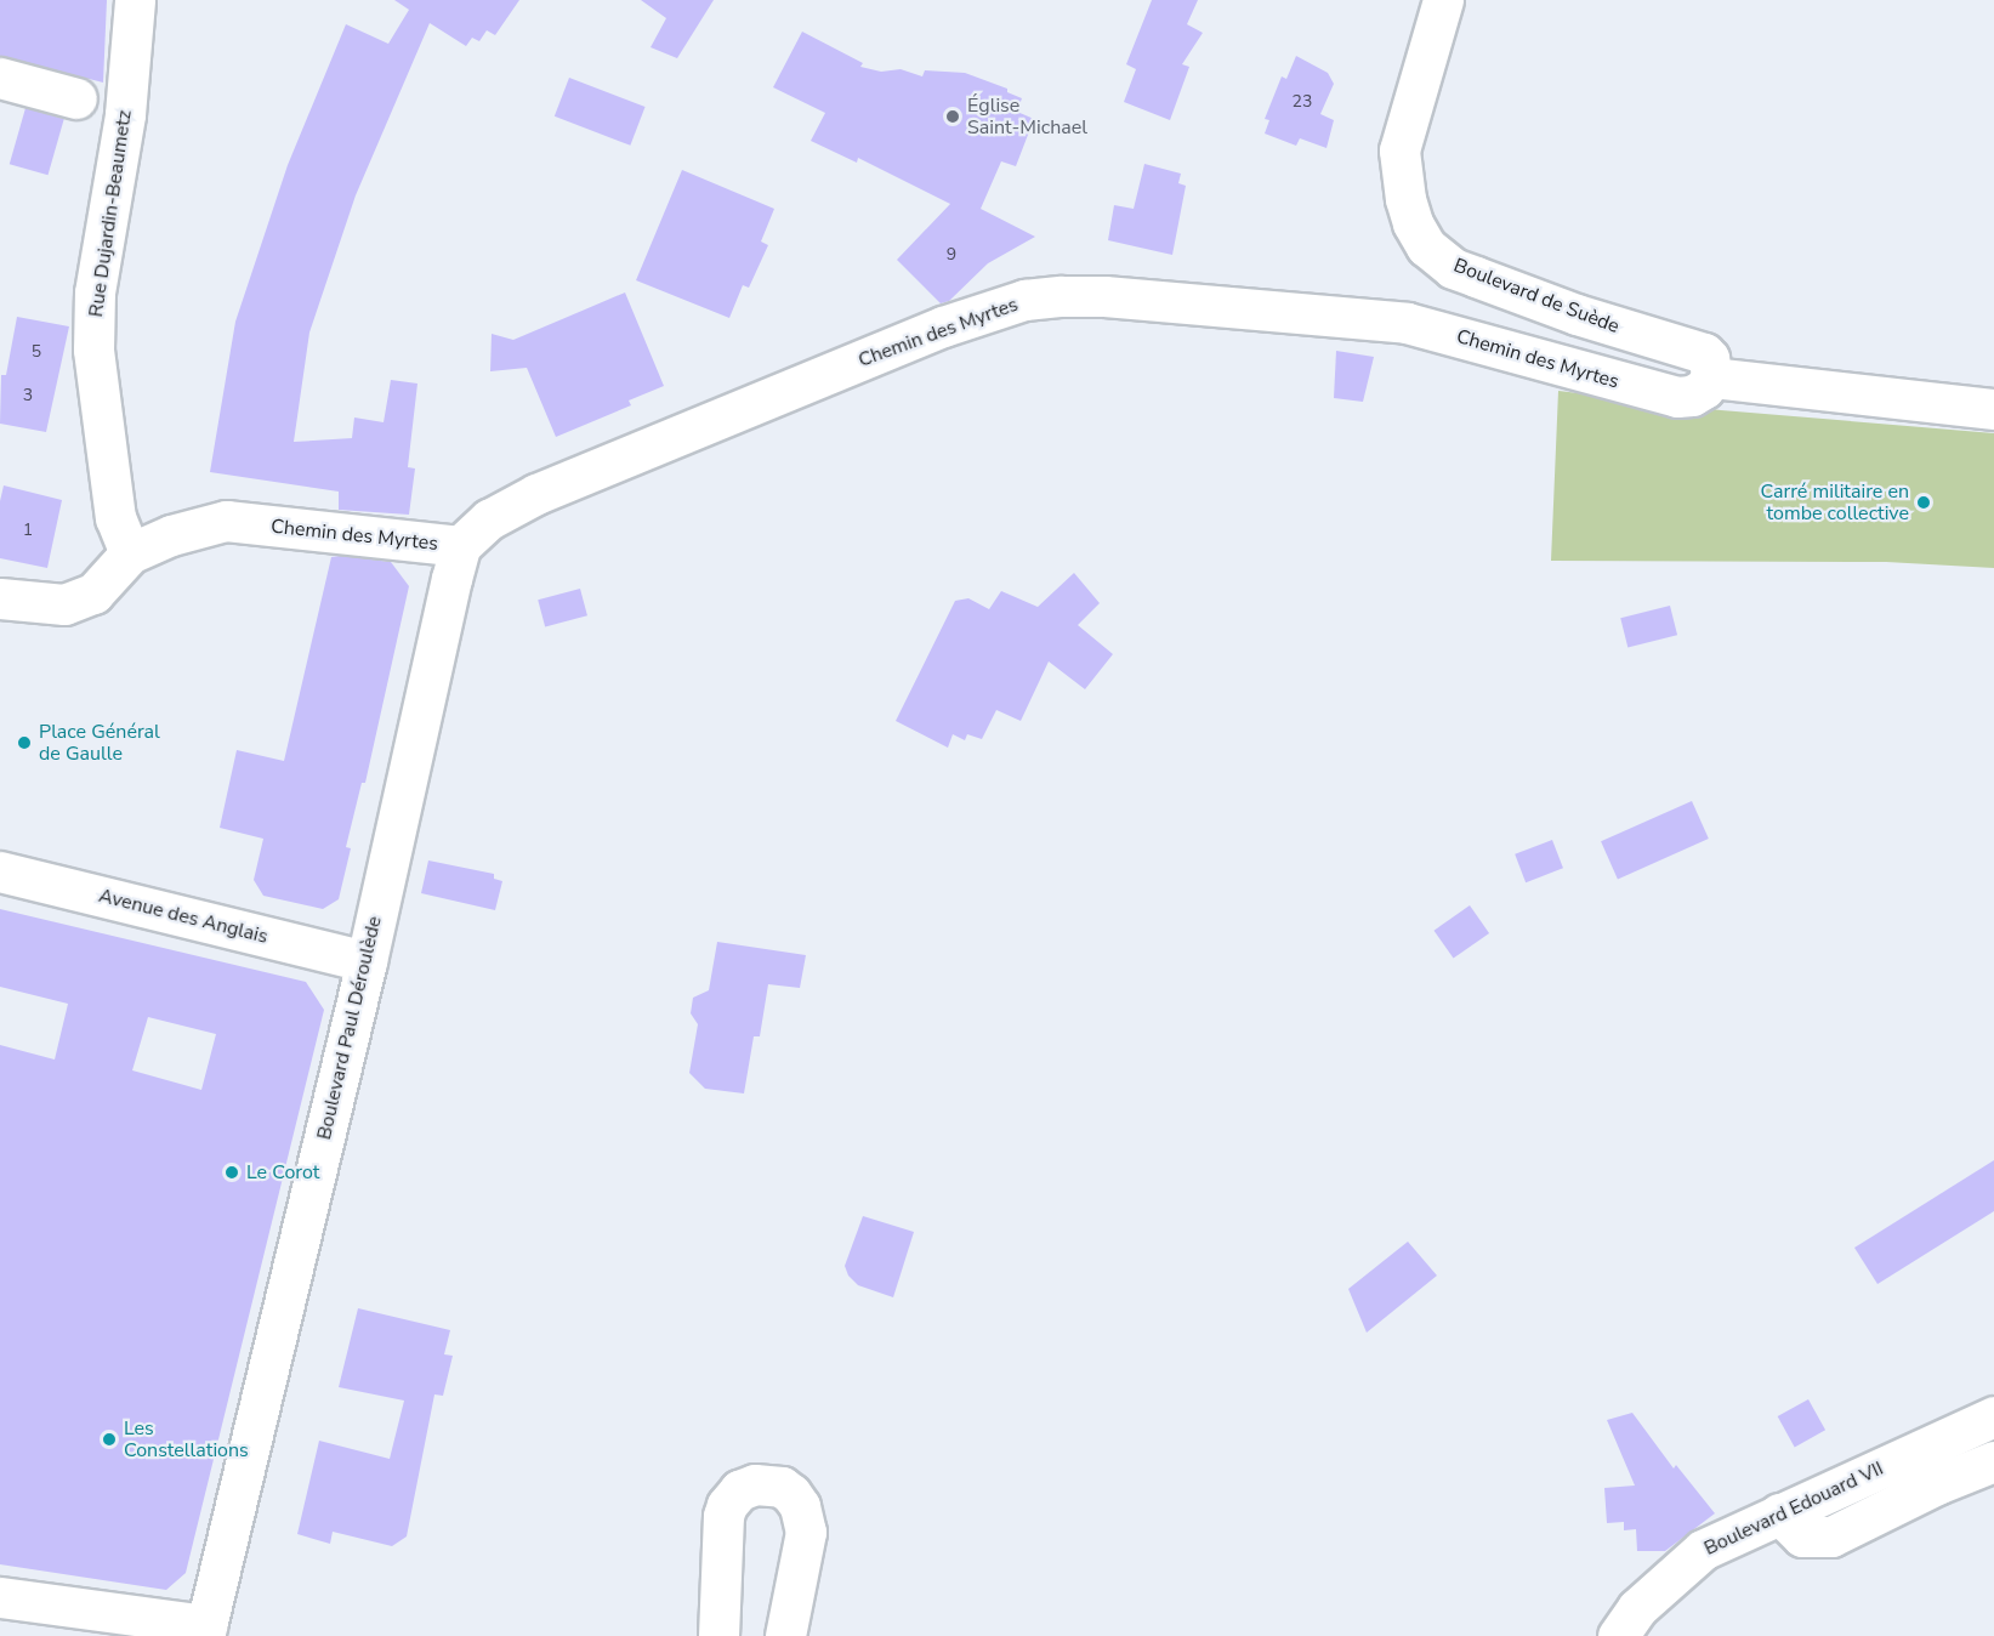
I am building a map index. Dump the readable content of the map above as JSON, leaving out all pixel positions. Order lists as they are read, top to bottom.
{
  "streets": {
    "street": [
      "Rue Dujardin-Beaumetz",
      "Boulevard de Suède",
      "Chemin des Myrtes",
      "Avenue des Anglais",
      "Boulevard Paul Déroulède",
      "Boulevard Edouard VII"
    ]
  },
  "crossings": [
    ["Rue Dujardin-Beaumetz", "Chemin des Myrtes"],
    ["Boulevard de Suède", "Chemin des Myrtes"],
    ["Chemin des Myrtes", "Boulevard Paul Déroulède"],
    ["Avenue des Anglais", "Boulevard Paul Déroulède"]
  ],
  "places": [
    "Église Saint-Michael",
    "Carré militaire en tombe collective",
    "Place Général de Gaulle",
    "Le Corot",
    "Les Constellations"
  ],
  "house_numbers": [
    "23",
    "9",
    "5",
    "3",
    "1"
  ]
}
